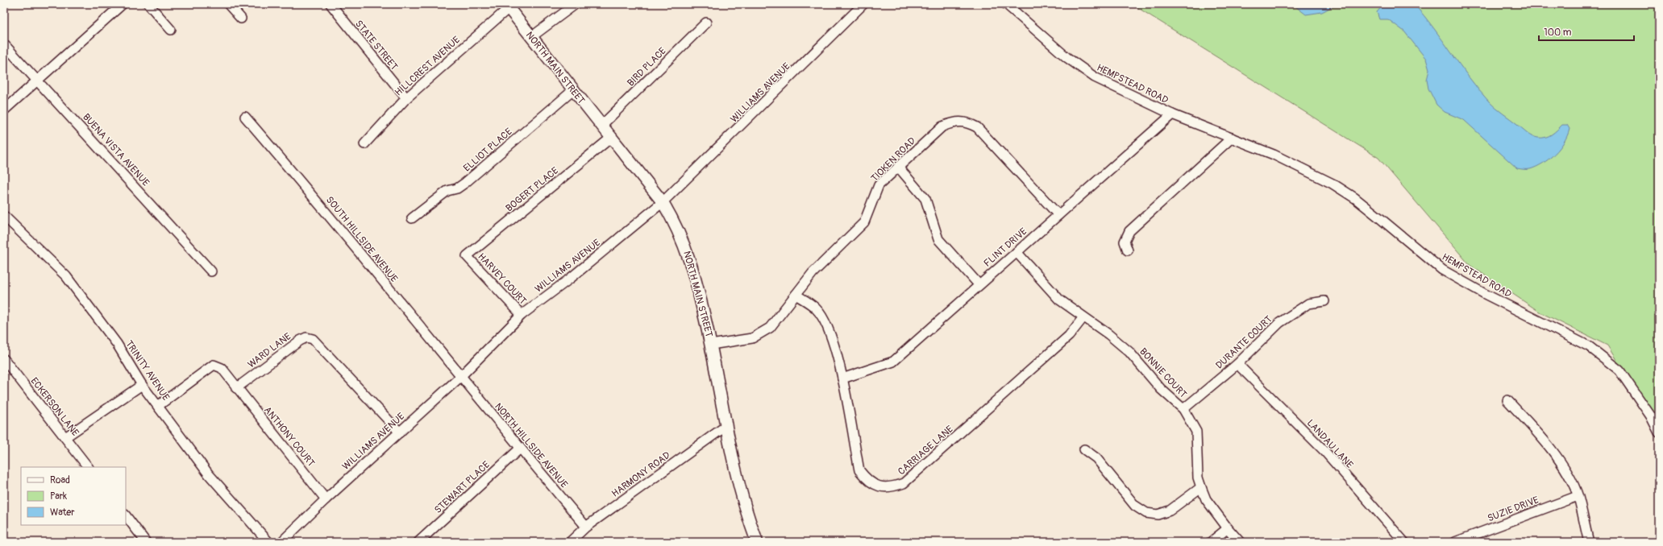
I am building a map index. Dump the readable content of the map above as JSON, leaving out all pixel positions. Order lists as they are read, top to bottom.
{
  "streets": {
    "main road": ["NORTH MAIN STREET"],
    "street": [
      "STATE STREET",
      "HILLCREST AVENUE",
      "BIRD PLACE",
      "HEMPSTEAD ROAD",
      "WILLIAMS AVENUE",
      "BUENA VISTA AVENUE",
      "ELLIOT PLACE",
      "TIOKEN ROAD",
      "BOGERT PLACE",
      "SOUTH HILLSIDE AVENUE",
      "FLINT DRIVE",
      "HARVEY COURT",
      "DURANTE COURT",
      "WARD LANE",
      "TRINITY AVENUE",
      "BONNIE COURT",
      "ECKERSON LANE",
      "ANTHONY COURT",
      "LANDAU LANE",
      "NORTH HILLSIDE AVENUE",
      "CARRIAGE LANE",
      "HARMONY ROAD",
      "STEWART PLACE",
      "SUZIE DRIVE"
    ]
  },
  "crossings": [
    ["STATE STREET", "HILLCREST AVENUE"],
    ["HILLCREST AVENUE", "NORTH MAIN STREET"],
    ["BIRD PLACE", "NORTH MAIN STREET"],
    ["NORTH MAIN STREET", "WILLIAMS AVENUE"],
    ["NORTH MAIN STREET", "ELLIOT PLACE"],
    ["NORTH MAIN STREET", "TIOKEN ROAD"],
    ["NORTH MAIN STREET", "BOGERT PLACE"],
    ["NORTH MAIN STREET", "HARMONY ROAD"],
    ["HEMPSTEAD ROAD", "FLINT DRIVE"],
    ["WILLIAMS AVENUE", "SOUTH HILLSIDE AVENUE"],
    ["WILLIAMS AVENUE", "HARVEY COURT"],
    ["WILLIAMS AVENUE", "WARD LANE"],
    ["WILLIAMS AVENUE", "ANTHONY COURT"],
    ["WILLIAMS AVENUE", "NORTH HILLSIDE AVENUE"],
    ["TIOKEN ROAD", "FLINT DRIVE"],
    ["TIOKEN ROAD", "CARRIAGE LANE"],
    ["BOGERT PLACE", "HARVEY COURT"],
    ["SOUTH HILLSIDE AVENUE", "NORTH HILLSIDE AVENUE"],
    ["FLINT DRIVE", "BONNIE COURT"],
    ["FLINT DRIVE", "CARRIAGE LANE"],
    ["DURANTE COURT", "BONNIE COURT"],
    ["DURANTE COURT", "LANDAU LANE"],
    ["WARD LANE", "ANTHONY COURT"],
    ["BONNIE COURT", "CARRIAGE LANE"],
    ["NORTH HILLSIDE AVENUE", "HARMONY ROAD"],
    ["NORTH HILLSIDE AVENUE", "STEWART PLACE"]
  ],
  "legend": ["Road", "Park", "Water"],
  "scale_bar": "100 m"
}
